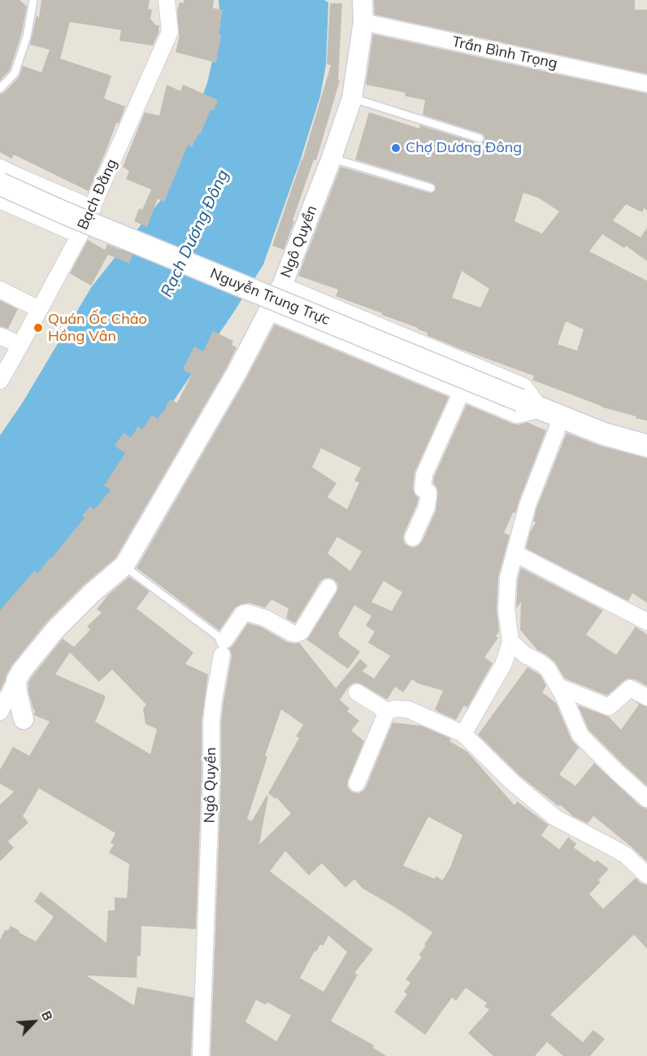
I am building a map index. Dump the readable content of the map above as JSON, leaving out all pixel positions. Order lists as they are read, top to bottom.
{
  "streets": {
    "main road": ["Nguyễn Trung Trực"],
    "street": ["Trần Bình Trọng", "Bạch Đằng", "Ngô Quyền"]
  },
  "crossings": [
    ["Trần Bình Trọng", "Ngô Quyền"],
    ["Ngô Quyền", "Nguyễn Trung Trực"]
  ],
  "water": ["Rạch Dương Đông"],
  "places": ["Chợ Dương Đông", "Quán Ốc Chảo Hồng Vân"],
  "north": "top right"
}
